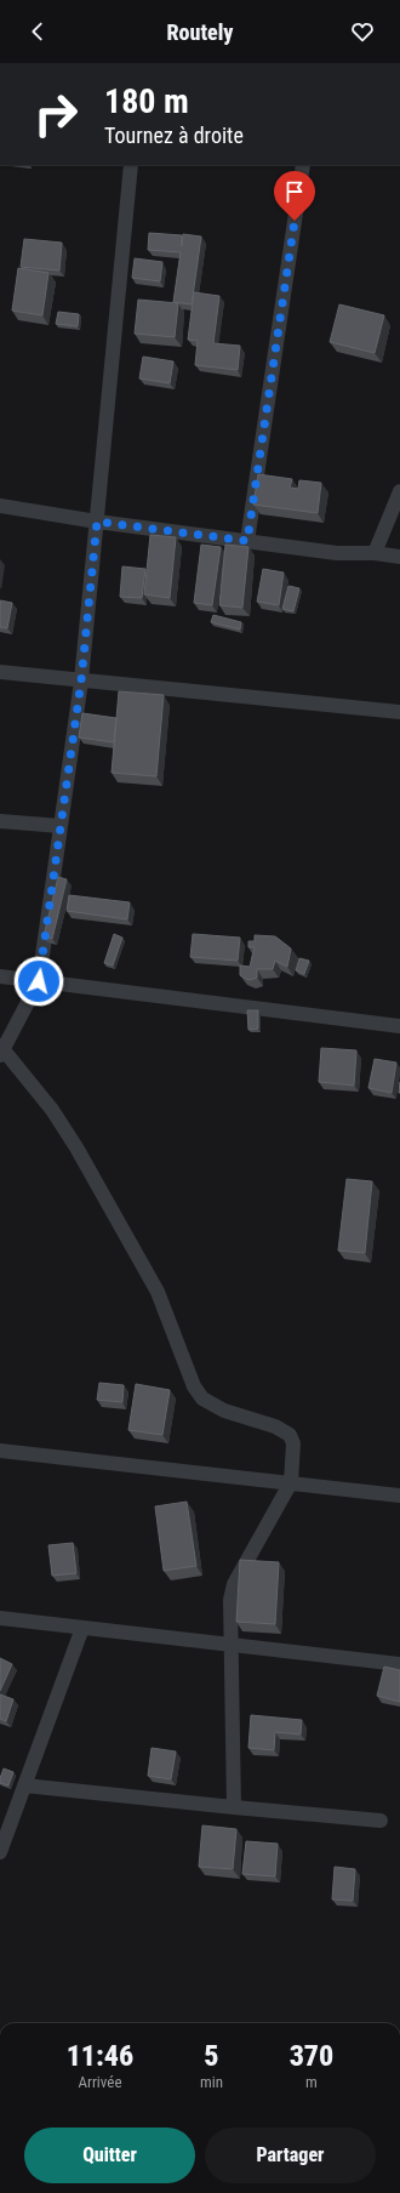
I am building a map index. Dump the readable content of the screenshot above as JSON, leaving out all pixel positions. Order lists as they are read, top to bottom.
{
  "page": {
    "header": "Routely",
    "turn": ["180 m", "Tournez à droite"],
    "eta": [
      "11:46",
      "Arrivée",
      "5",
      "min",
      "370",
      "m"
    ],
    "buttons": ["Quitter", "Partager"]
  }
}
